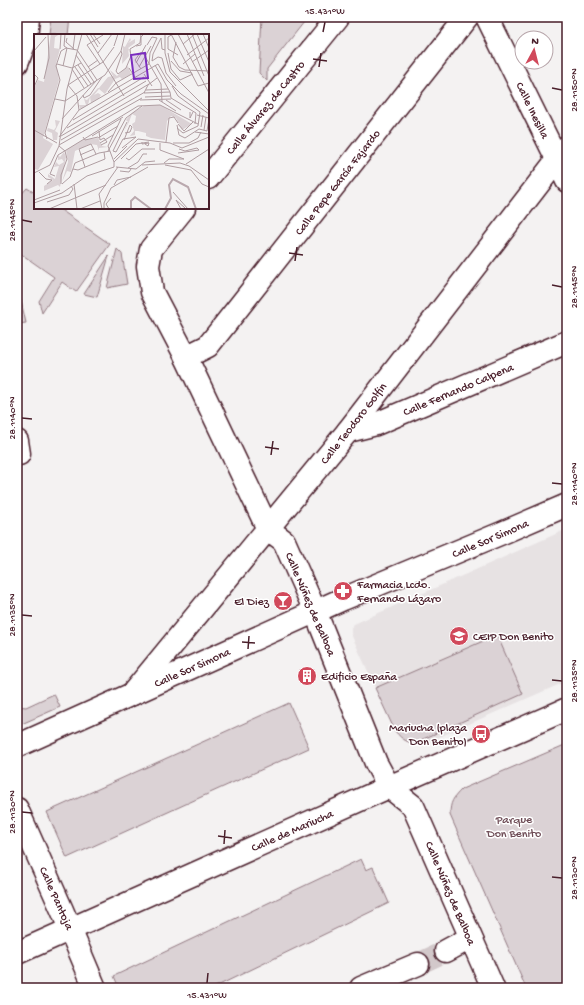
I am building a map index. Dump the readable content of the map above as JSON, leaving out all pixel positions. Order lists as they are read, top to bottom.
{
  "streets": {
    "street": [
      "Calle Álvarez de Castro",
      "Calle Inesilla",
      "Calle Pepe García Fajardo",
      "Calle Fernando Calpena",
      "Calle Teodoro Golfin",
      "Calle Sor Simona",
      "Calle Núñez de Balboa",
      "Calle de Mariucha",
      "Calle Pantoja"
    ]
  },
  "crossings": [
    ["Calle Inesilla", "Calle Teodoro Golfin"],
    ["Calle Pepe García Fajardo", "Calle Núñez de Balboa"],
    ["Calle Fernando Calpena", "Calle Teodoro Golfin"],
    ["Calle Teodoro Golfin", "Calle Sor Simona"],
    ["Calle Teodoro Golfin", "Calle Núñez de Balboa"],
    ["Calle Sor Simona", "Calle Núñez de Balboa"],
    ["Calle Núñez de Balboa", "Calle de Mariucha"],
    ["Calle de Mariucha", "Calle Pantoja"]
  ],
  "parks": ["Parque Don Benito"],
  "places": {
    "pharmacy": ["Farmacia Lcdo. Fernando Lázaro"],
    "bar": ["El Diez"],
    "school or university": ["CEIP Don Benito"],
    "building": ["Edificio España"],
    "bus stop": ["Mariucha (plaza Don Benito)"]
  },
  "north": "top",
  "coordinates": [
    "15.431°W",
    "28.1150°N",
    "28.1145°N",
    "28.1140°N",
    "28.1135°N",
    "28.1130°N"
  ]
}
